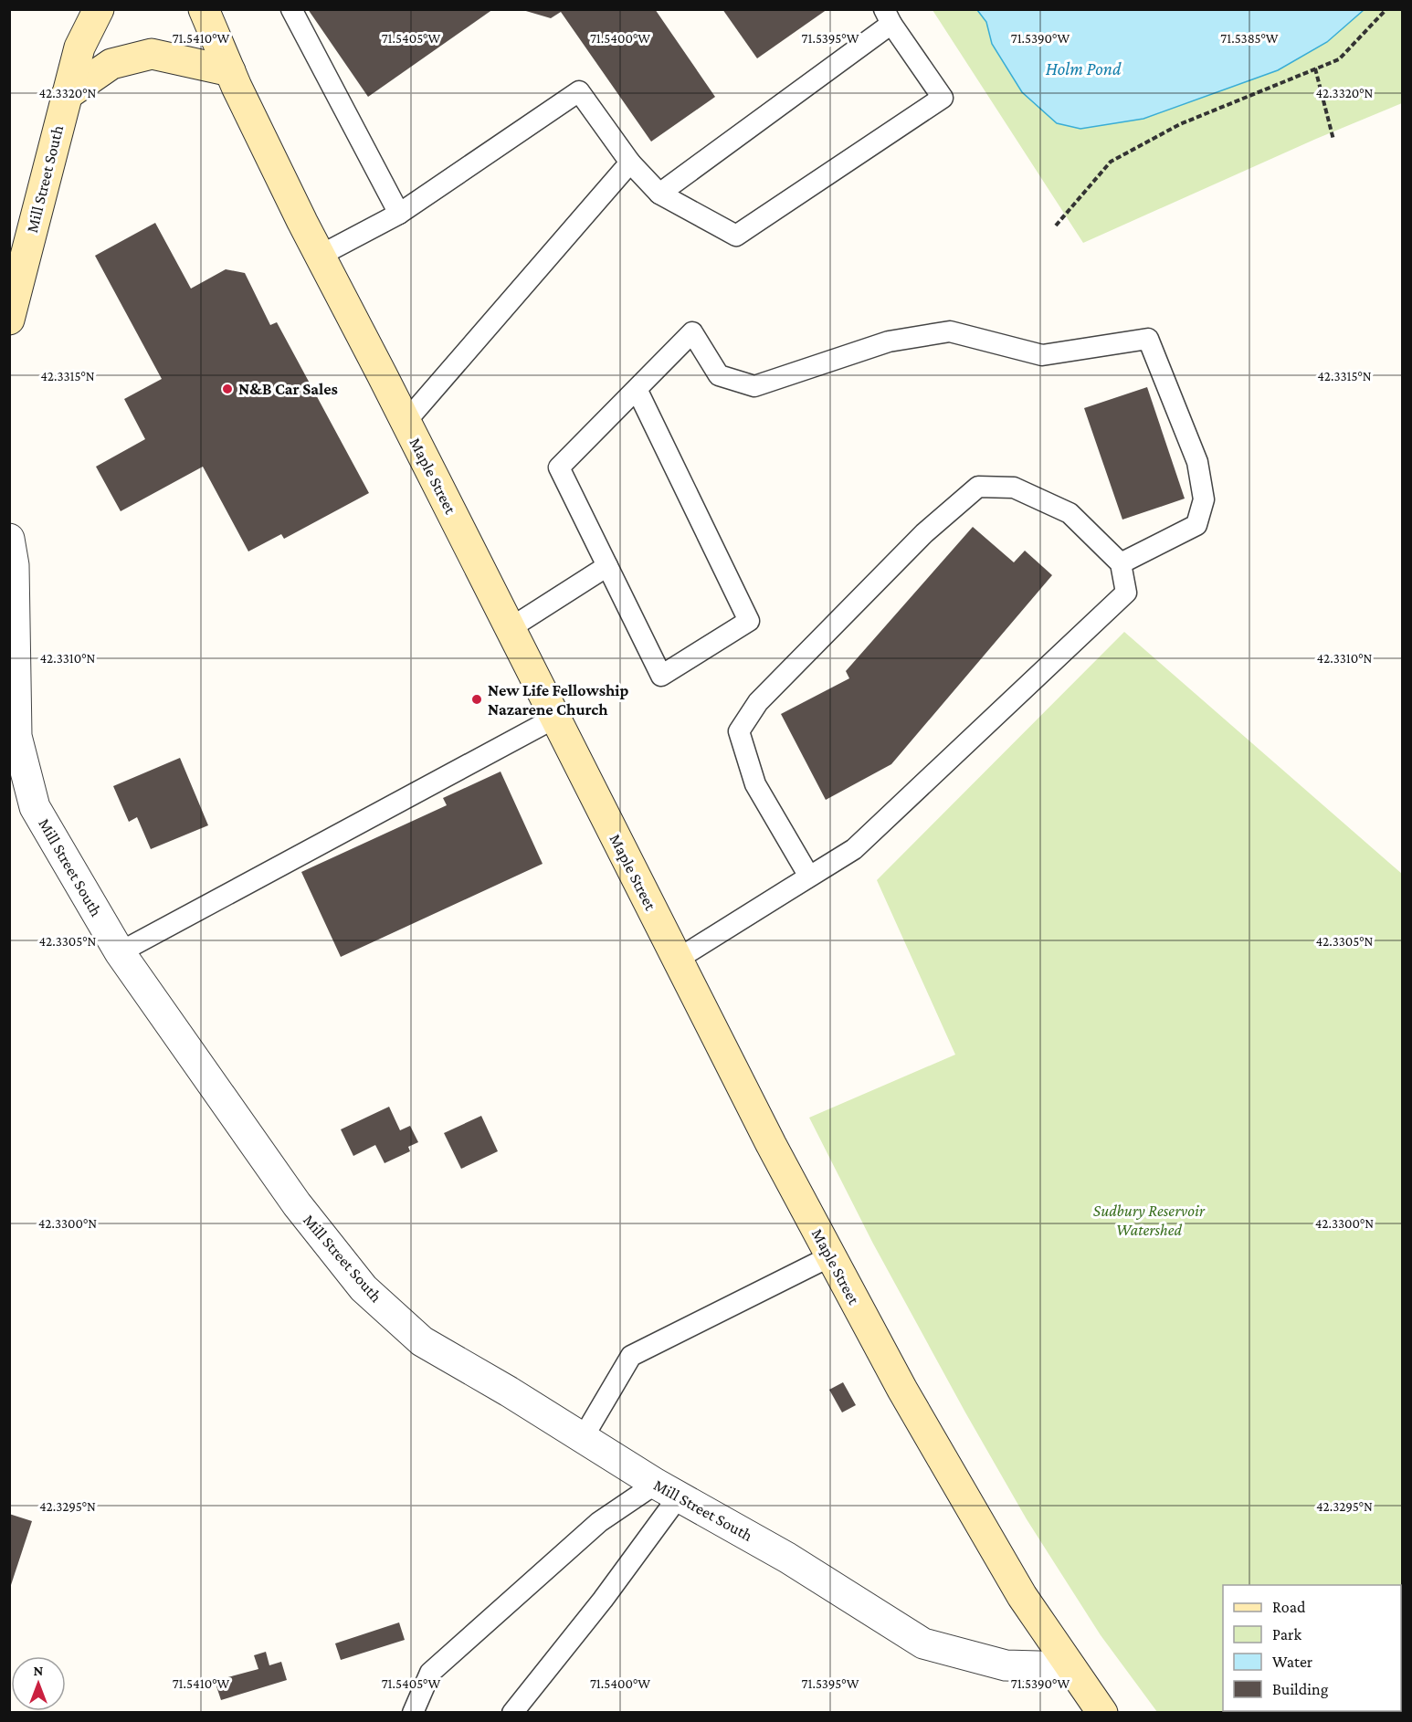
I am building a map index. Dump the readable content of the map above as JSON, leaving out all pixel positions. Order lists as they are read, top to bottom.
{
  "streets": {
    "main road": ["Mill Street South", "Maple Street"]
  },
  "crossings": [
    ["Mill Street South", "Maple Street"]
  ],
  "water": ["Holm Pond"],
  "parks": ["Sudbury Reservoir Watershed"],
  "places": ["N&B Car Sales", "New Life Fellowship Nazarene Church"],
  "legend": [
    "Road",
    "Park",
    "Water",
    "Building"
  ],
  "north": "top",
  "coordinates": [
    "71.5410°W",
    "71.5405°W",
    "71.5400°W",
    "71.5395°W",
    "71.5390°W",
    "71.5385°W",
    "42.3320°N",
    "42.3315°N",
    "42.3310°N",
    "42.3305°N",
    "42.3300°N",
    "42.3295°N"
  ]
}
